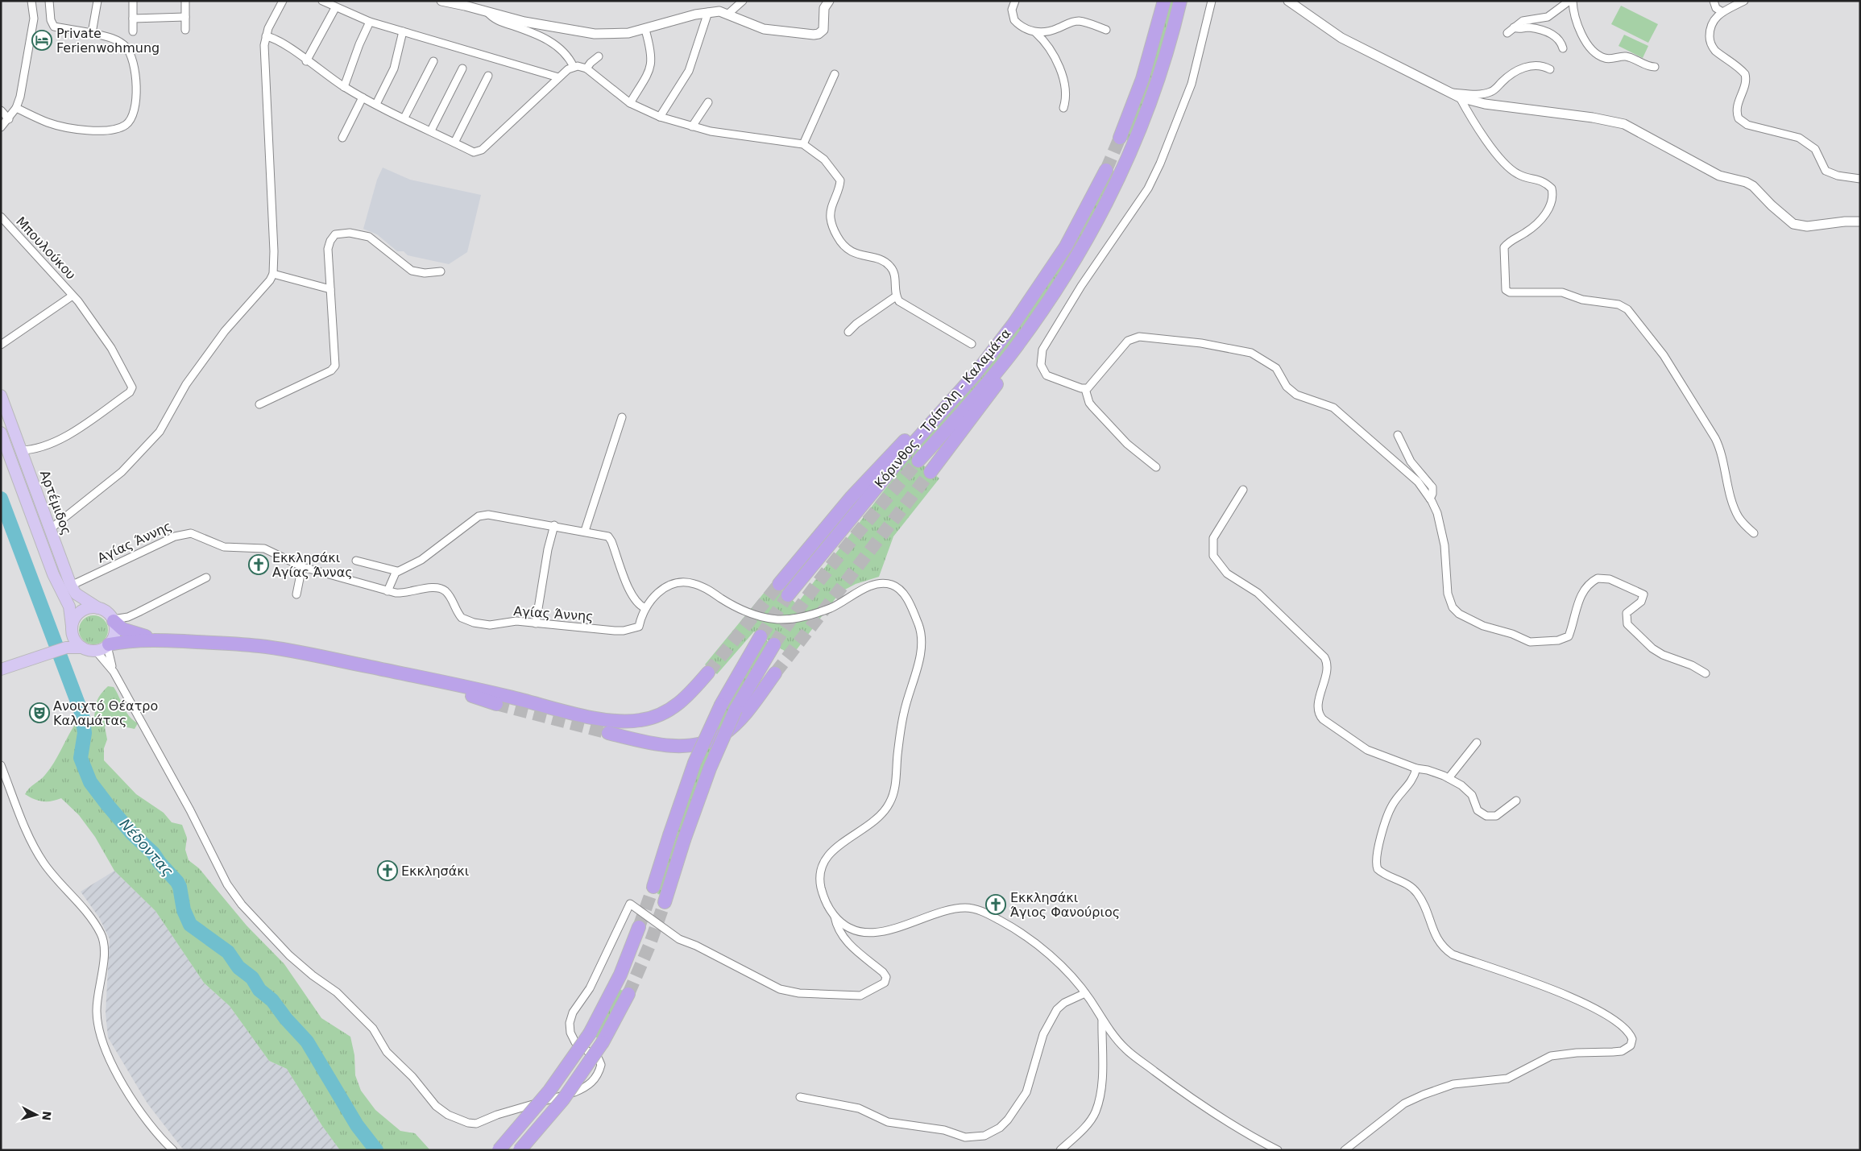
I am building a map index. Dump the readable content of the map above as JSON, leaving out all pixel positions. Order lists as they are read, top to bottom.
{
  "streets": {
    "highway": ["Κόρινθος - Τρίπολη - Καλαμάτα"],
    "main road": ["Αρτέμιδος"],
    "street": ["Μπουλούκου", "Αγίας Άννης"]
  },
  "crossings": [
    ["Μπουλούκου", "Αρτέμιδος"],
    ["Αρτέμιδος", "Αγίας Άννης"]
  ],
  "water": ["Νέδoντας"],
  "places": {
    "hotel": ["Private Ferienwohmung"],
    "church": ["Εκκλησάκι Αγίας Άννας", "Εκκλησάκι", "Εκκλησάκι Άγιος Φανούριος"],
    "theatre": ["Ανοιχτό Θέατρο Καλαμάτας"]
  },
  "north": "right"
}
